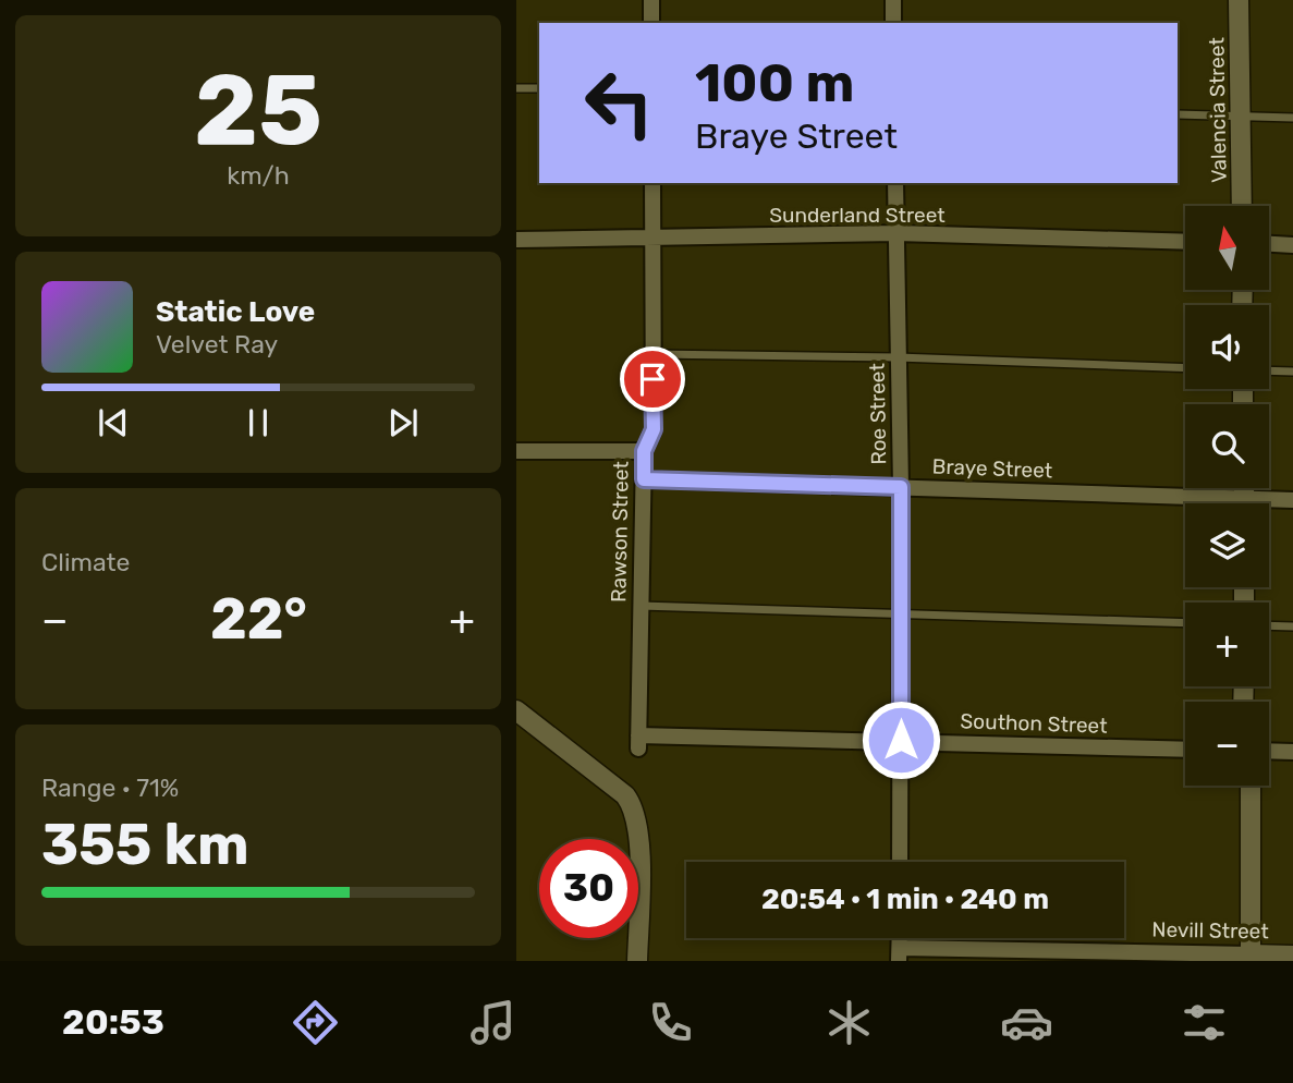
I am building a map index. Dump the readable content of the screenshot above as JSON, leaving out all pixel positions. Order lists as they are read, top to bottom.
{
  "streets": {
    "street": [
      "Valencia Street",
      "Sunderland Street",
      "Roe Street",
      "Braye Street",
      "Rawson Street",
      "Southon Street",
      "Nevill Street"
    ]
  },
  "crossings": [
    ["Sunderland Street", "Roe Street"],
    ["Sunderland Street", "Rawson Street"],
    ["Roe Street", "Braye Street"],
    ["Roe Street", "Southon Street"],
    ["Braye Street", "Rawson Street"],
    ["Rawson Street", "Southon Street"]
  ],
  "north": "top",
  "page": {
    "tile": [
      ["25", "km/h"],
      "Climate",
      ["Range · 71%", "355 km"]
    ],
    "turn": ["100 m", "Braye Street"],
    "map_buttons": ["+", "−"],
    "song": ["Static Love", "Velvet Ray"],
    "heat": ["−", "22°", "+"],
    "limit": "30",
    "trip": "20:54 · 1 min · 240 m",
    "tabs": "20:53"
  }
}
